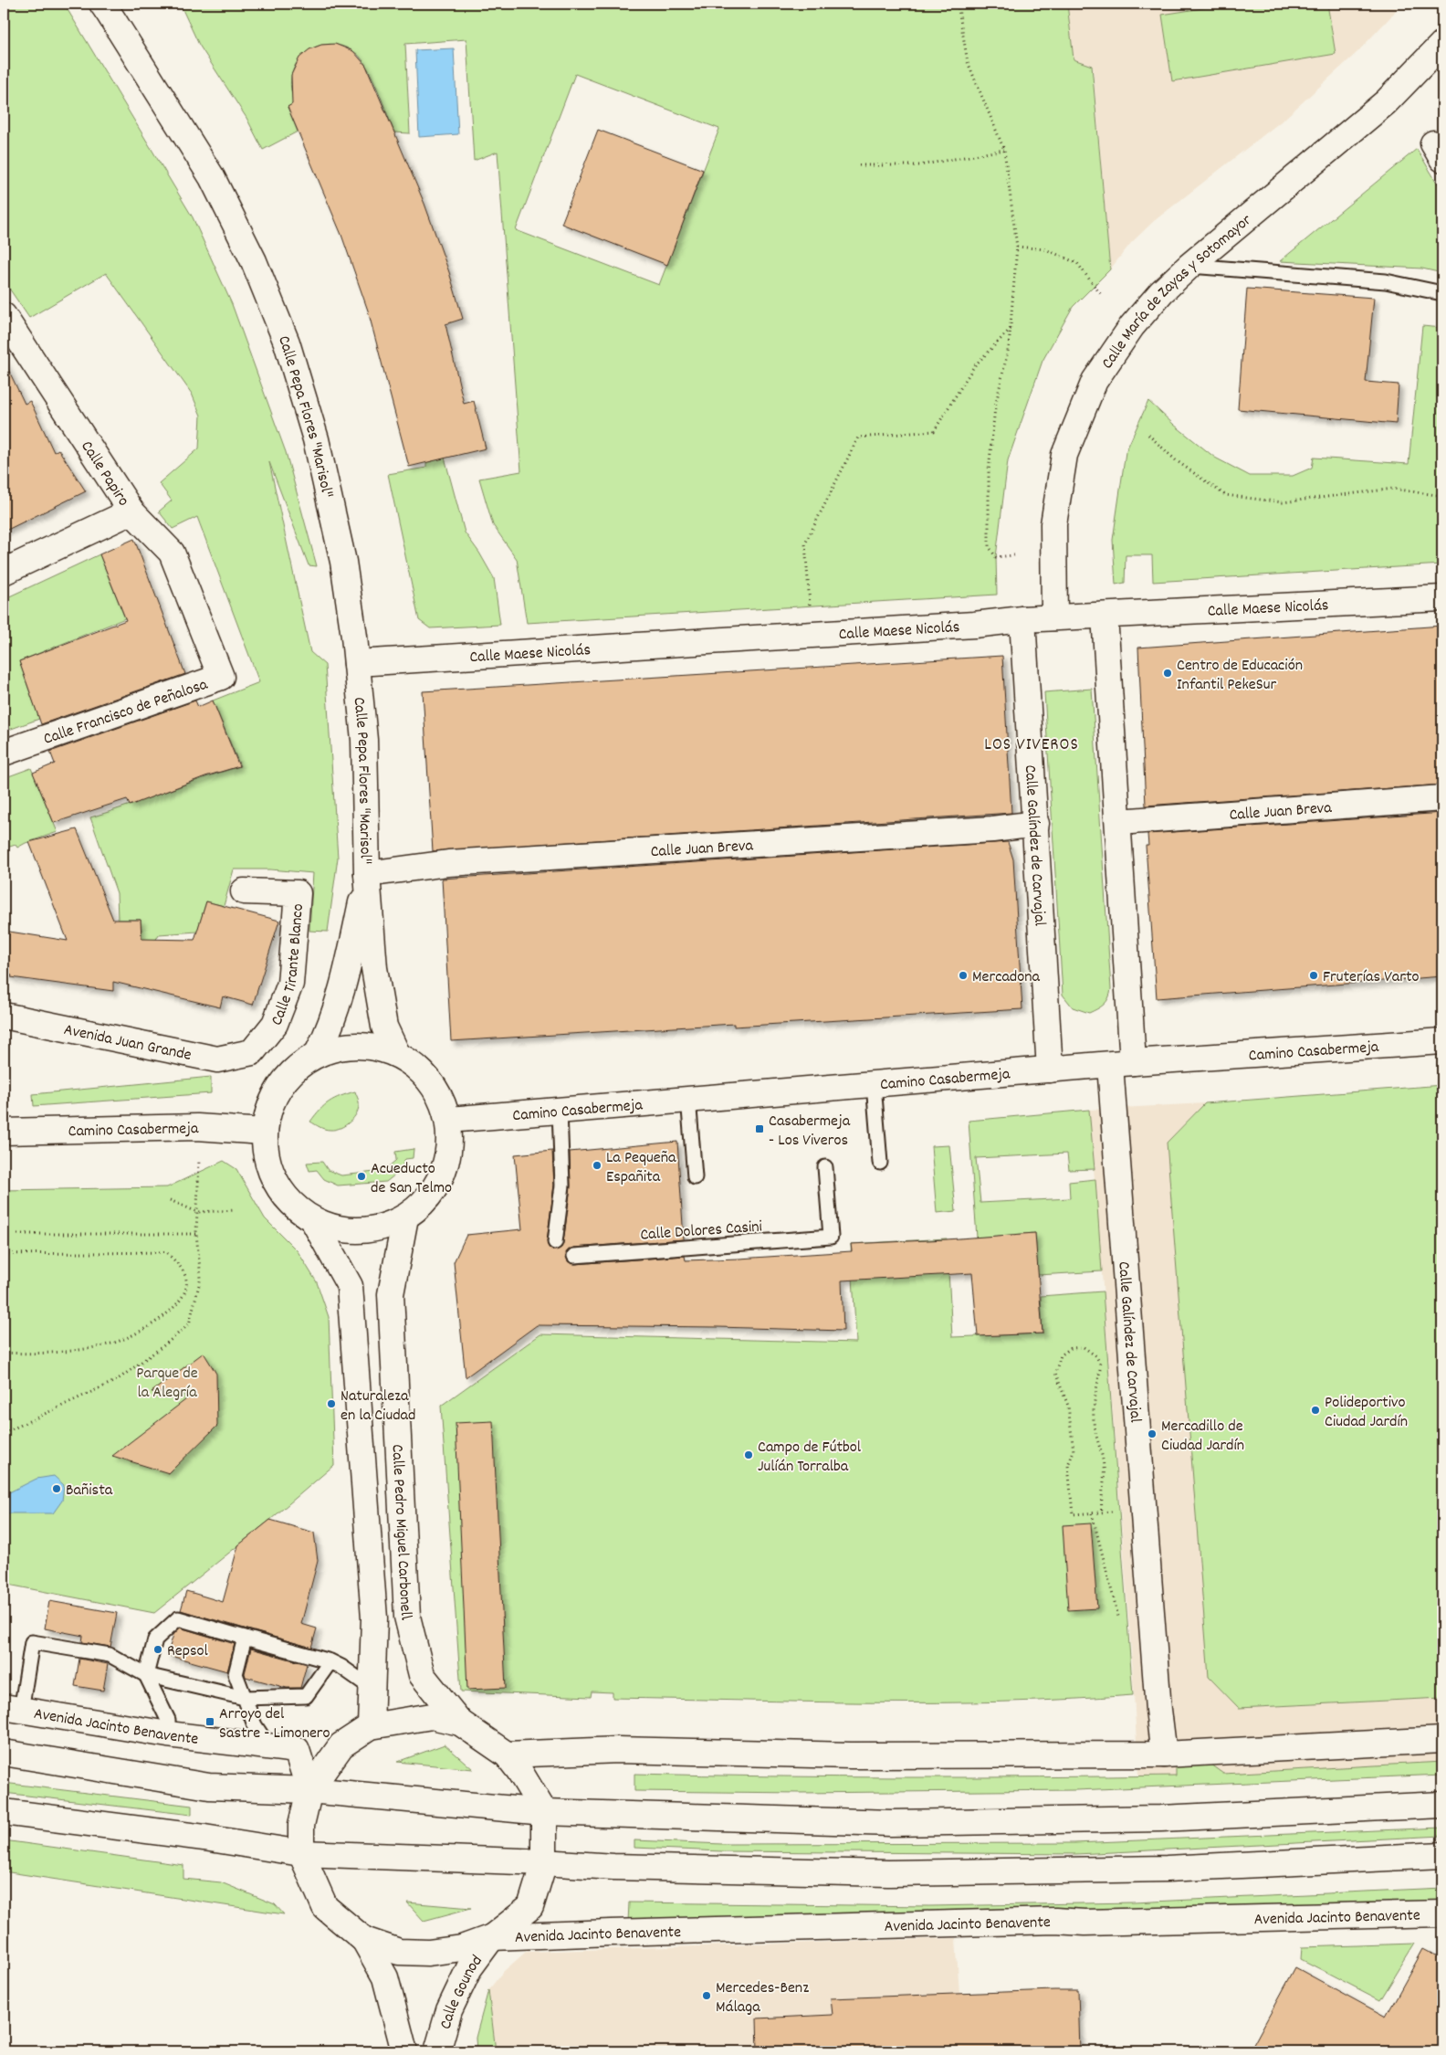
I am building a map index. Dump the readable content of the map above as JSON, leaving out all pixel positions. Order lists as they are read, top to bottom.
{
  "streets": {
    "main road": [
      "Calle María de Zayas y Sotomayor",
      "Calle Pepa Flores \"Marisol\"",
      "Calle Papiro",
      "Calle Maese Nicolás",
      "Calle Francisco de Peñalosa",
      "Calle Juan Breva",
      "Calle Galíndez de Carvajal",
      "Calle Tirante Blanco",
      "Avenida Juan Grande",
      "Camino Casabermeja",
      "Calle Pedro Miguel Carbonell",
      "Avenida Jacinto Benavente",
      "Calle Gounod"
    ],
    "lane": ["Calle Dolores Casini"]
  },
  "crossings": [
    ["Calle María de Zayas y Sotomayor", "Calle Maese Nicolás"],
    ["Calle Pepa Flores \"Marisol\"", "Calle Maese Nicolás"],
    ["Calle Pepa Flores \"Marisol\"", "Calle Juan Breva"],
    ["Calle Papiro", "Calle Francisco de Peñalosa"],
    ["Calle Maese Nicolás", "Calle Galíndez de Carvajal"],
    ["Calle Juan Breva", "Calle Galíndez de Carvajal"],
    ["Calle Galíndez de Carvajal", "Camino Casabermeja"],
    ["Calle Tirante Blanco", "Avenida Juan Grande"],
    ["Calle Pedro Miguel Carbonell", "Avenida Jacinto Benavente"],
    ["Avenida Jacinto Benavente", "Calle Gounod"]
  ],
  "districts": ["LOS VIVEROS"],
  "parks": ["Parque de la Alegría"],
  "places": {
    "other": [
      "Centro de Educación Infantil PekeSur",
      "Mercadona",
      "Fruterías Varto",
      "La Pequeña Españita",
      "Acueducto de San Telmo",
      "Naturaleza en la Ciudad",
      "Polideportivo Ciudad Jardín",
      "Mercadillo de Ciudad Jardín",
      "Campo de Fútbol Julíán Torralba",
      "Bañista",
      "Repsol",
      "Mercedes-Benz Málaga"
    ],
    "transit": ["Casabermeja - Los Viveros", "Arroyo del Sastre - Limonero"]
  }
}
